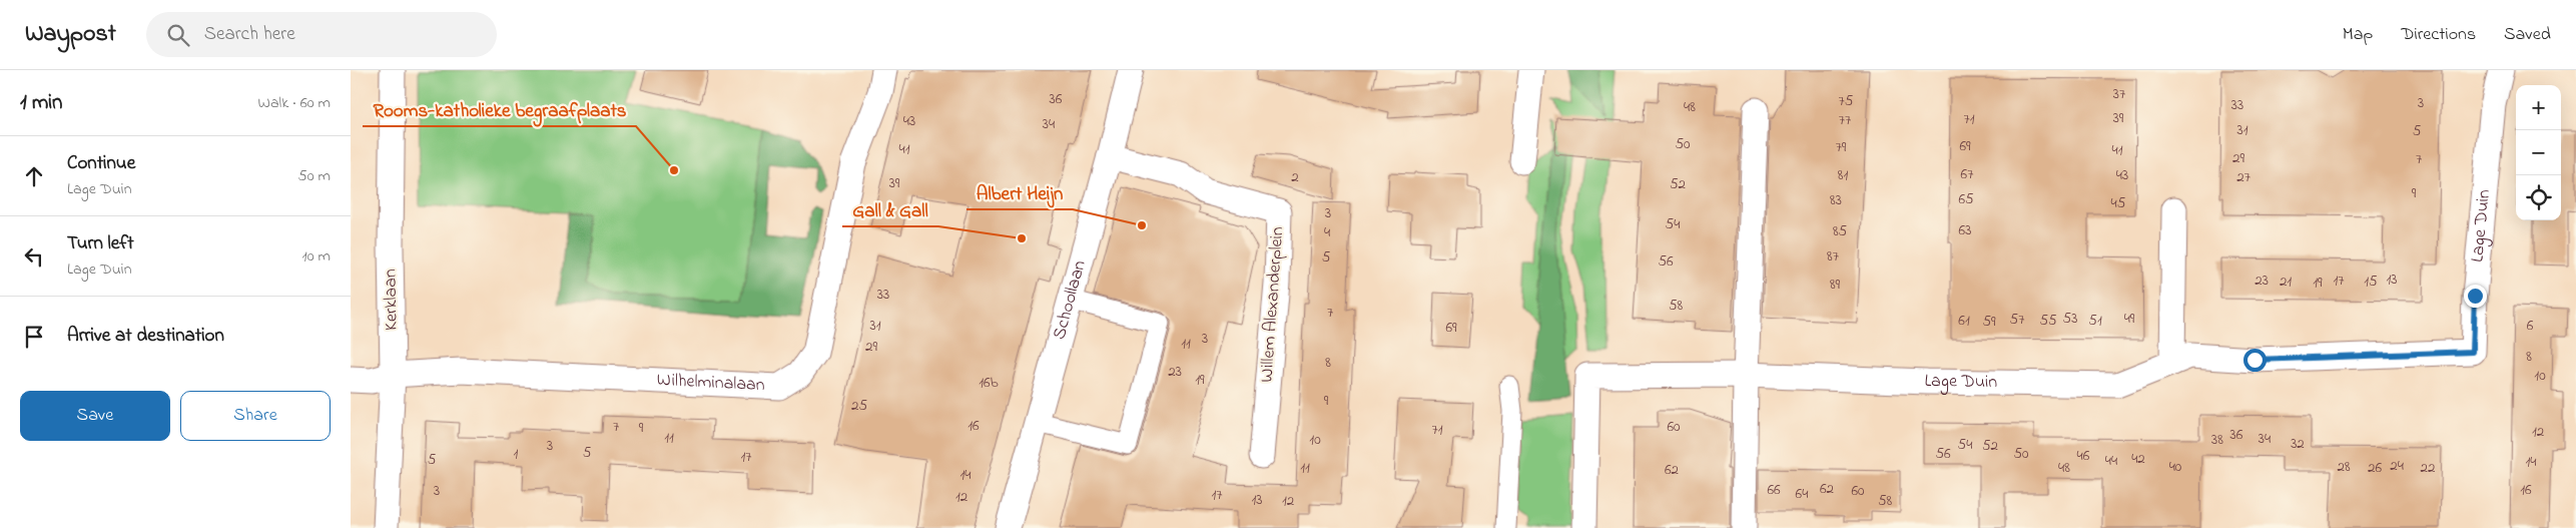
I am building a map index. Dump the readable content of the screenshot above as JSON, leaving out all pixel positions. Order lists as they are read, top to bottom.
{
  "streets": {
    "street": [
      "Lage Duin",
      "Kerklaan",
      "Schoollaan",
      "Willem Alexanderplein",
      "Wilhelminalaan"
    ]
  },
  "crossings": [
    ["Kerklaan", "Wilhelminalaan"],
    ["Schoollaan", "Willem Alexanderplein"]
  ],
  "places": ["Rooms-katholieke begraafplaats", "Albert Heijn", "Gall & Gall"],
  "house_numbers": [
    "37",
    "36",
    "75",
    "3",
    "33",
    "48",
    "39",
    "71",
    "77",
    "43",
    "34",
    "31",
    "5",
    "50",
    "69",
    "79",
    "41",
    "41",
    "29",
    "7",
    "67",
    "81",
    "43",
    "2",
    "27",
    "39",
    "52",
    "9",
    "65",
    "83",
    "45",
    "3",
    "54",
    "63",
    "85",
    "4",
    "87",
    "5",
    "56",
    "13",
    "23",
    "17",
    "21",
    "15",
    "19",
    "89",
    "33",
    "58",
    "7",
    "53",
    "49",
    "57",
    "61",
    "55",
    "51",
    "59",
    "31",
    "6",
    "69",
    "3",
    "11",
    "29",
    "8",
    "8",
    "23",
    "10",
    "19",
    "16b",
    "9",
    "25",
    "16",
    "7",
    "60",
    "9",
    "71",
    "12",
    "36",
    "11",
    "34",
    "10",
    "38",
    "32",
    "54",
    "3",
    "52",
    "5",
    "1",
    "56",
    "50",
    "46",
    "17",
    "42",
    "5",
    "44",
    "14",
    "24",
    "40",
    "28",
    "11",
    "48",
    "26",
    "22",
    "62",
    "14",
    "62",
    "66",
    "16",
    "3",
    "60",
    "64",
    "17",
    "12",
    "13",
    "12",
    "58"
  ],
  "page": {
    "header": "Waypost",
    "search": "Search here",
    "nav": ["Map", "Directions", "Saved"],
    "heading": ["1 min", "Walk · 60 m"],
    "map_buttons": ["+", "−"],
    "list": [
      ["Continue", "Lage Duin", "50 m"],
      ["Turn left", "Lage Duin", "10 m"],
      "Arrive at destination"
    ],
    "buttons": ["Save", "Share"]
  }
}
